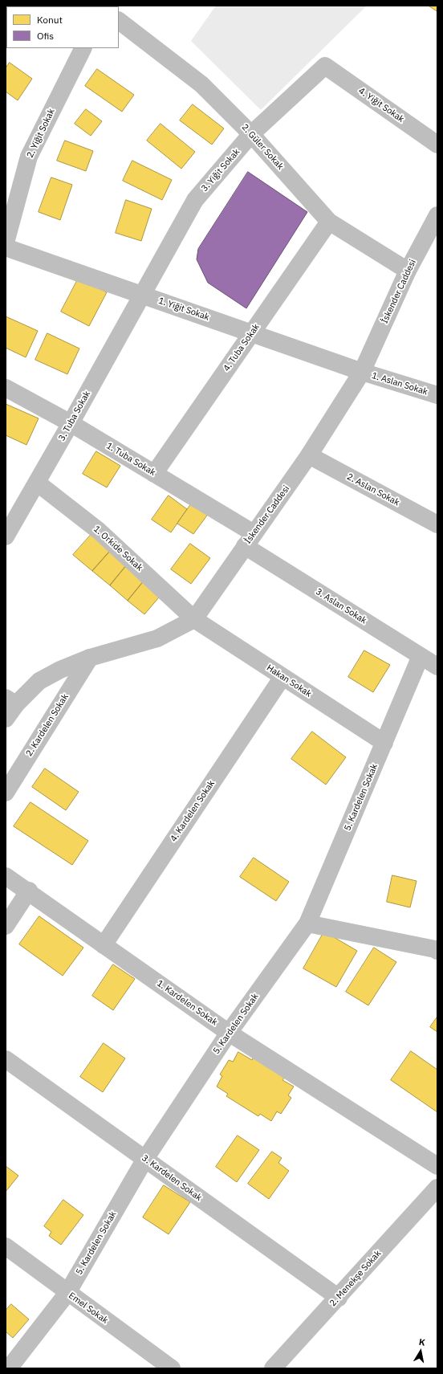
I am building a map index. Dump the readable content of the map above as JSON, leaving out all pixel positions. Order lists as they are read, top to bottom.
{
  "streets": {
    "street": [
      "4. Yiğit Sokak",
      "2. Yiğit Sokak",
      "2. Güler Sokak",
      "3. Yiğit Sokak",
      "İskender Caddesi",
      "1. Yiğit Sokak",
      "4. Tuba Sokak",
      "1. Aslan Sokak",
      "3. Tuba Sokak",
      "1. Tuba Sokak",
      "2. Aslan Sokak",
      "1. Orkide Sokak",
      "3. Aslan Sokak",
      "Hakan Sokak",
      "2. Kardelen Sokak",
      "5. Kardelen Sokak",
      "4. Kardelen Sokak",
      "1. Kardelen Sokak",
      "3. Kardelen Sokak",
      "2. Menekşe Sokak",
      "Emel Sokak"
    ]
  },
  "crossings": [
    ["4. Yiğit Sokak", "3. Yiğit Sokak"],
    ["2. Güler Sokak", "3. Yiğit Sokak"],
    ["2. Güler Sokak", "İskender Caddesi"],
    ["2. Güler Sokak", "4. Tuba Sokak"],
    ["3. Yiğit Sokak", "1. Yiğit Sokak"],
    ["3. Yiğit Sokak", "3. Tuba Sokak"],
    ["İskender Caddesi", "1. Yiğit Sokak"],
    ["İskender Caddesi", "1. Aslan Sokak"],
    ["İskender Caddesi", "1. Tuba Sokak"],
    ["İskender Caddesi", "2. Aslan Sokak"],
    ["İskender Caddesi", "1. Orkide Sokak"],
    ["İskender Caddesi", "3. Aslan Sokak"],
    ["İskender Caddesi", "Hakan Sokak"],
    ["İskender Caddesi", "2. Kardelen Sokak"],
    ["1. Yiğit Sokak", "4. Tuba Sokak"],
    ["1. Yiğit Sokak", "1. Aslan Sokak"],
    ["1. Yiğit Sokak", "3. Tuba Sokak"],
    ["4. Tuba Sokak", "1. Tuba Sokak"],
    ["3. Tuba Sokak", "1. Tuba Sokak"],
    ["3. Tuba Sokak", "1. Orkide Sokak"],
    ["1. Tuba Sokak", "3. Aslan Sokak"],
    ["1. Orkide Sokak", "Hakan Sokak"],
    ["3. Aslan Sokak", "5. Kardelen Sokak"],
    ["Hakan Sokak", "5. Kardelen Sokak"],
    ["Hakan Sokak", "4. Kardelen Sokak"],
    ["5. Kardelen Sokak", "1. Kardelen Sokak"],
    ["5. Kardelen Sokak", "3. Kardelen Sokak"],
    ["5. Kardelen Sokak", "Emel Sokak"],
    ["4. Kardelen Sokak", "1. Kardelen Sokak"],
    ["3. Kardelen Sokak", "2. Menekşe Sokak"]
  ],
  "legend": ["Konut", "Ofis"],
  "north": "top"
}
